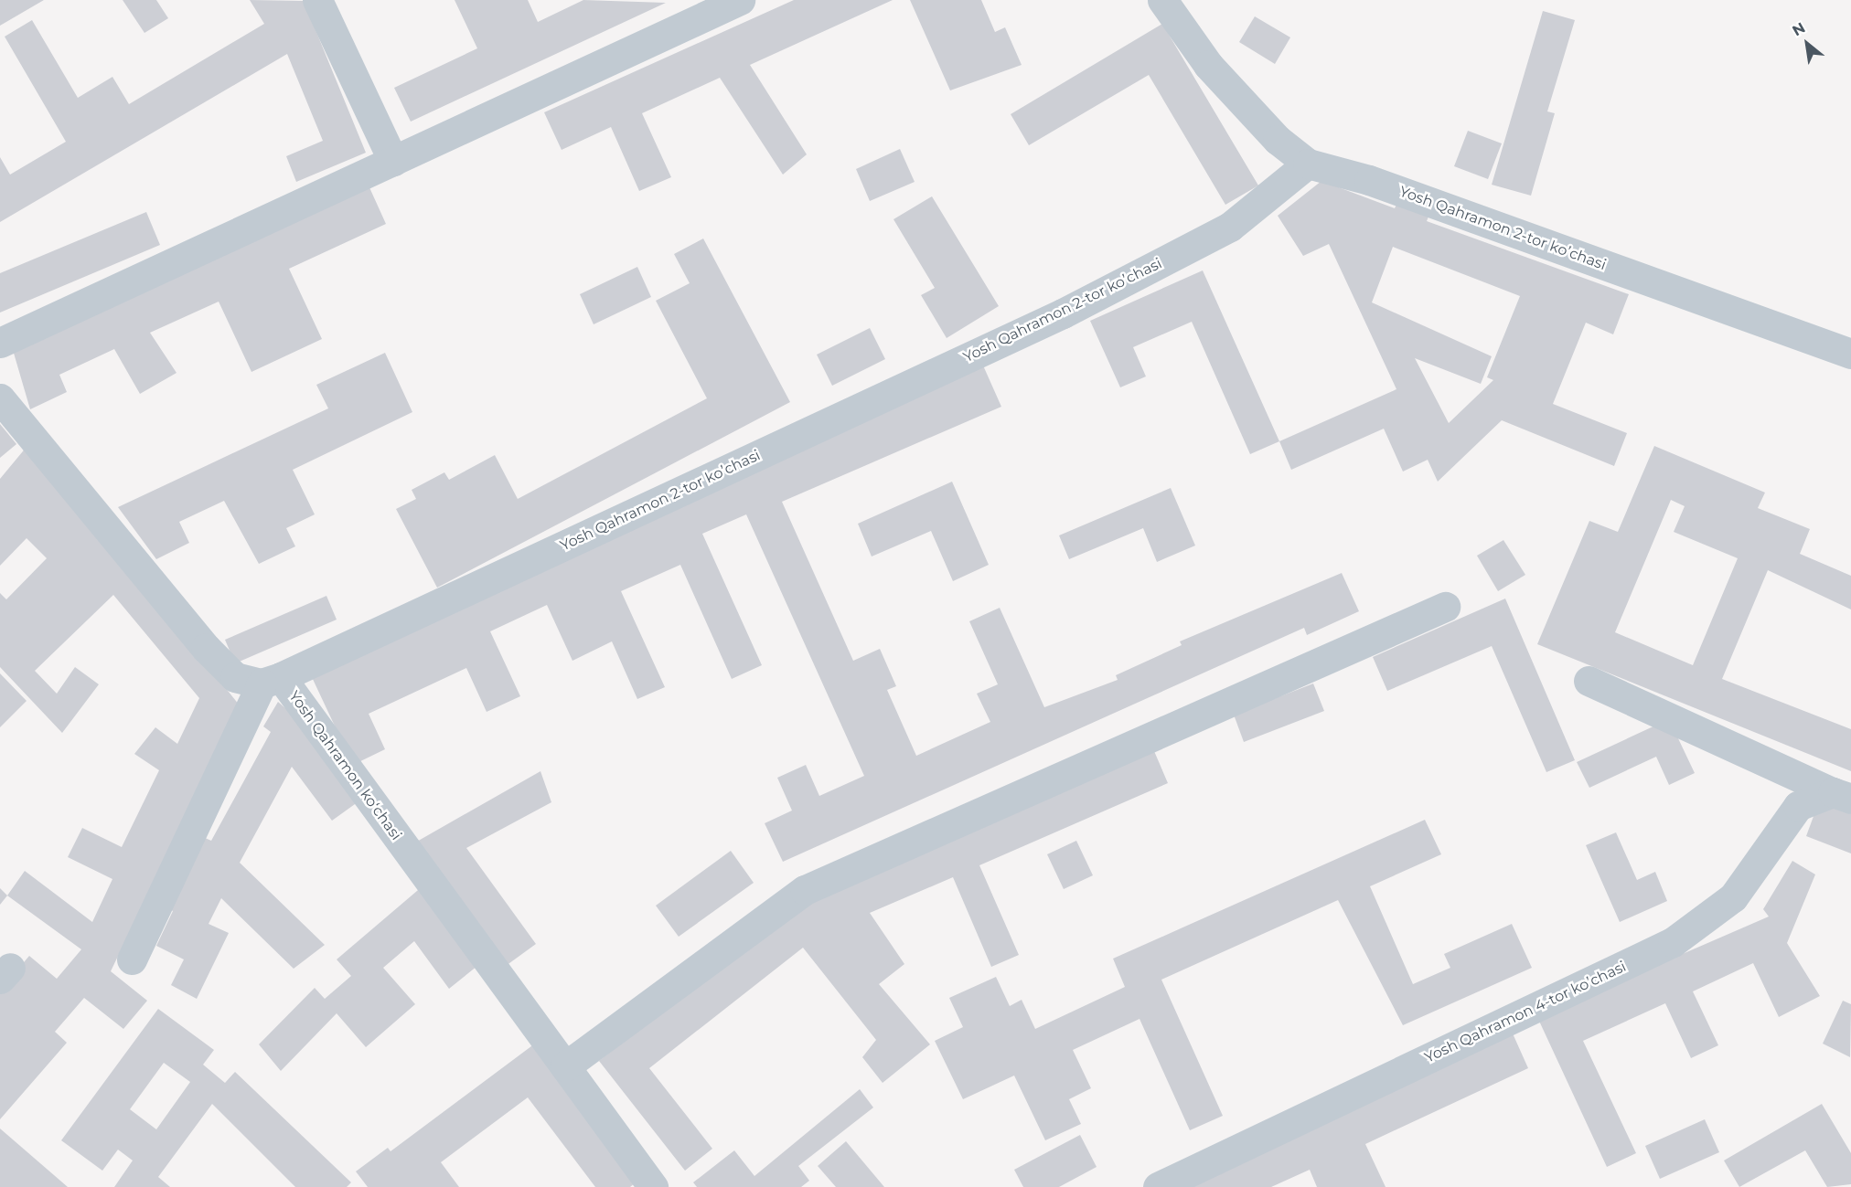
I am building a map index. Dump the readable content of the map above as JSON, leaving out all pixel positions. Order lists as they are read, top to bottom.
{
  "streets": {
    "street": ["Yosh Qahramon 2-tor koʼchasi", "Yosh Qahramon koʻchasi", "Yosh Qahramon 4-tor koʼchasi"]
  },
  "crossings": [
    ["Yosh Qahramon 2-tor koʼchasi", "Yosh Qahramon koʻchasi"]
  ],
  "north": "top left"
}
